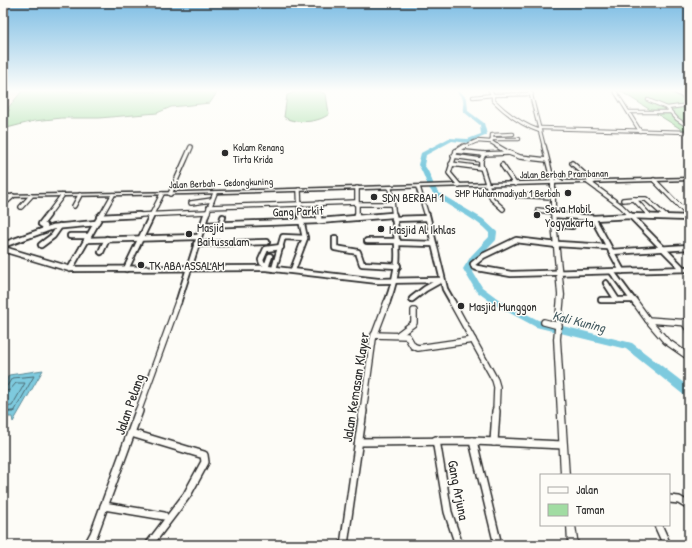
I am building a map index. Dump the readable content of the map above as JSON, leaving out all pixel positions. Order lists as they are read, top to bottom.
{
  "streets": {
    "main road": ["Jalan Berbah Prambanan", "Jalan Berbah - Gedongkuning"],
    "street": [
      "Gang Parkit",
      "Jalan Kemasan Klayer",
      "Jalan Pelang",
      "Gang Arjuna"
    ]
  },
  "crossings": [
    ["Jalan Berbah Prambanan", "Jalan Berbah - Gedongkuning"],
    ["Jalan Berbah - Gedongkuning", "Jalan Kemasan Klayer"],
    ["Jalan Berbah - Gedongkuning", "Jalan Pelang"],
    ["Gang Parkit", "Jalan Kemasan Klayer"],
    ["Gang Parkit", "Jalan Pelang"]
  ],
  "water": ["Kali Kuning"],
  "places": [
    "Kolam Renang Tirta Krida",
    "SMP Muhammadiyah 1 Berbah",
    "SDN BERBAH 1",
    "Sewa Mobil Yogyakarta",
    "Masjid Al Ikhlas",
    "Masjid Baitussalam",
    "TK ABA ASSALAM",
    "Masjid Munggon"
  ],
  "legend": ["Jalan", "Taman"]
}
